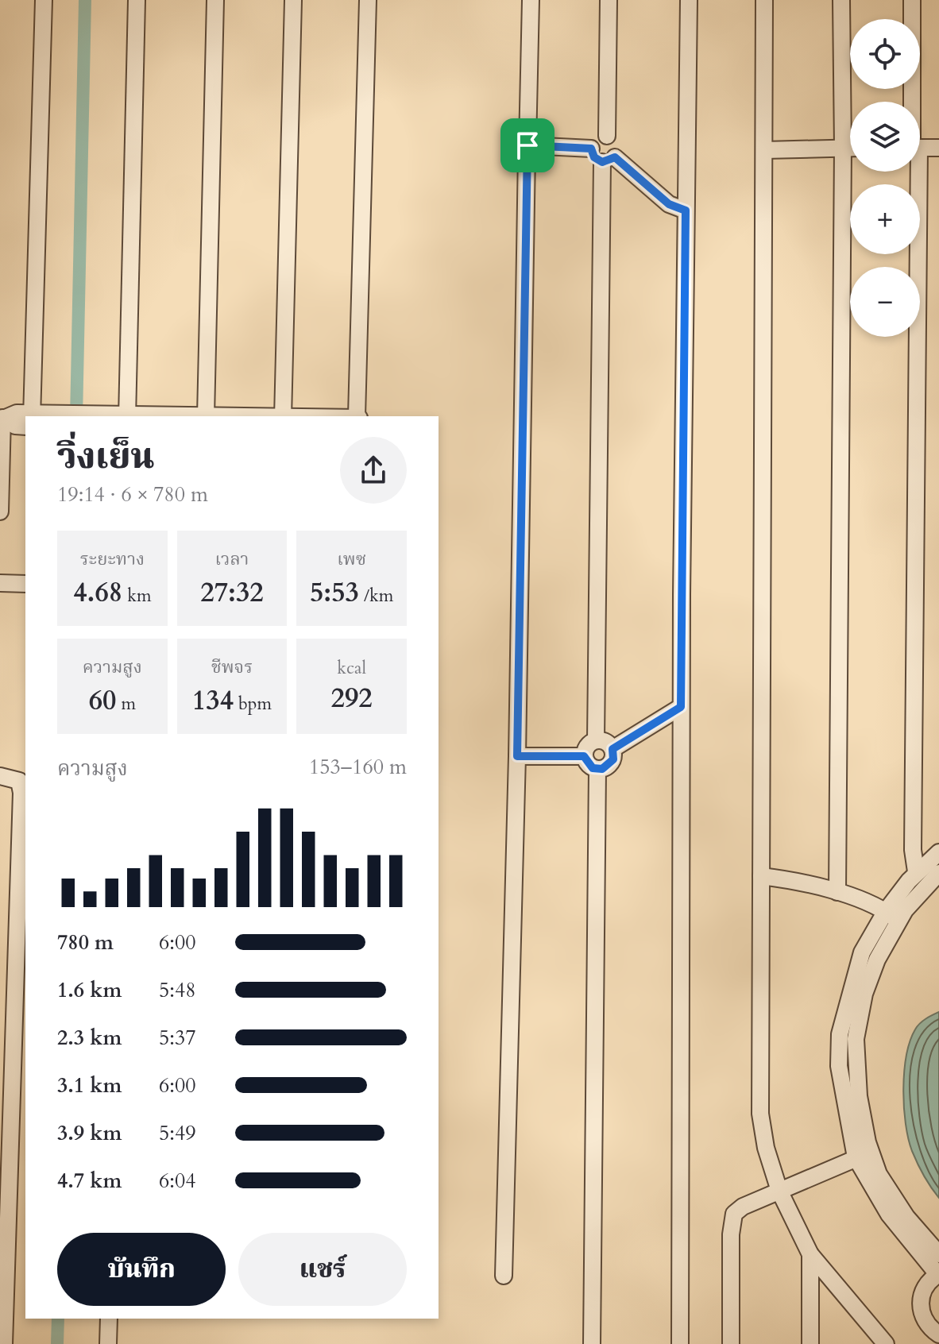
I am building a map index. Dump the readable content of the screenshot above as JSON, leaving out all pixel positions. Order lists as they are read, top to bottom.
{
  "page": {
    "map_buttons": ["+", "−"],
    "heading": ["วิ่งเย็น", "19:14 · 6 × 780 m"],
    "stats": [
      ["ระยะทาง", "4.68 km"],
      ["เวลา", "27:32"],
      ["เพซ", "5:53 /km"],
      ["ความสูง", "60 m"],
      ["ชีพจร", "134 bpm"],
      ["kcal", "292"]
    ],
    "chart": ["ความสูง", "153–160 m"],
    "list": [
      {
        "name": "780 m",
        "note": "6:00"
      },
      {
        "name": "1.6 km",
        "note": "5:48"
      },
      {
        "name": "2.3 km",
        "note": "5:37"
      },
      {
        "name": "3.1 km",
        "note": "6:00"
      },
      {
        "name": "3.9 km",
        "note": "5:49"
      },
      {
        "name": "4.7 km",
        "note": "6:04"
      }
    ],
    "buttons": ["บันทึก", "แชร์"]
  }
}
